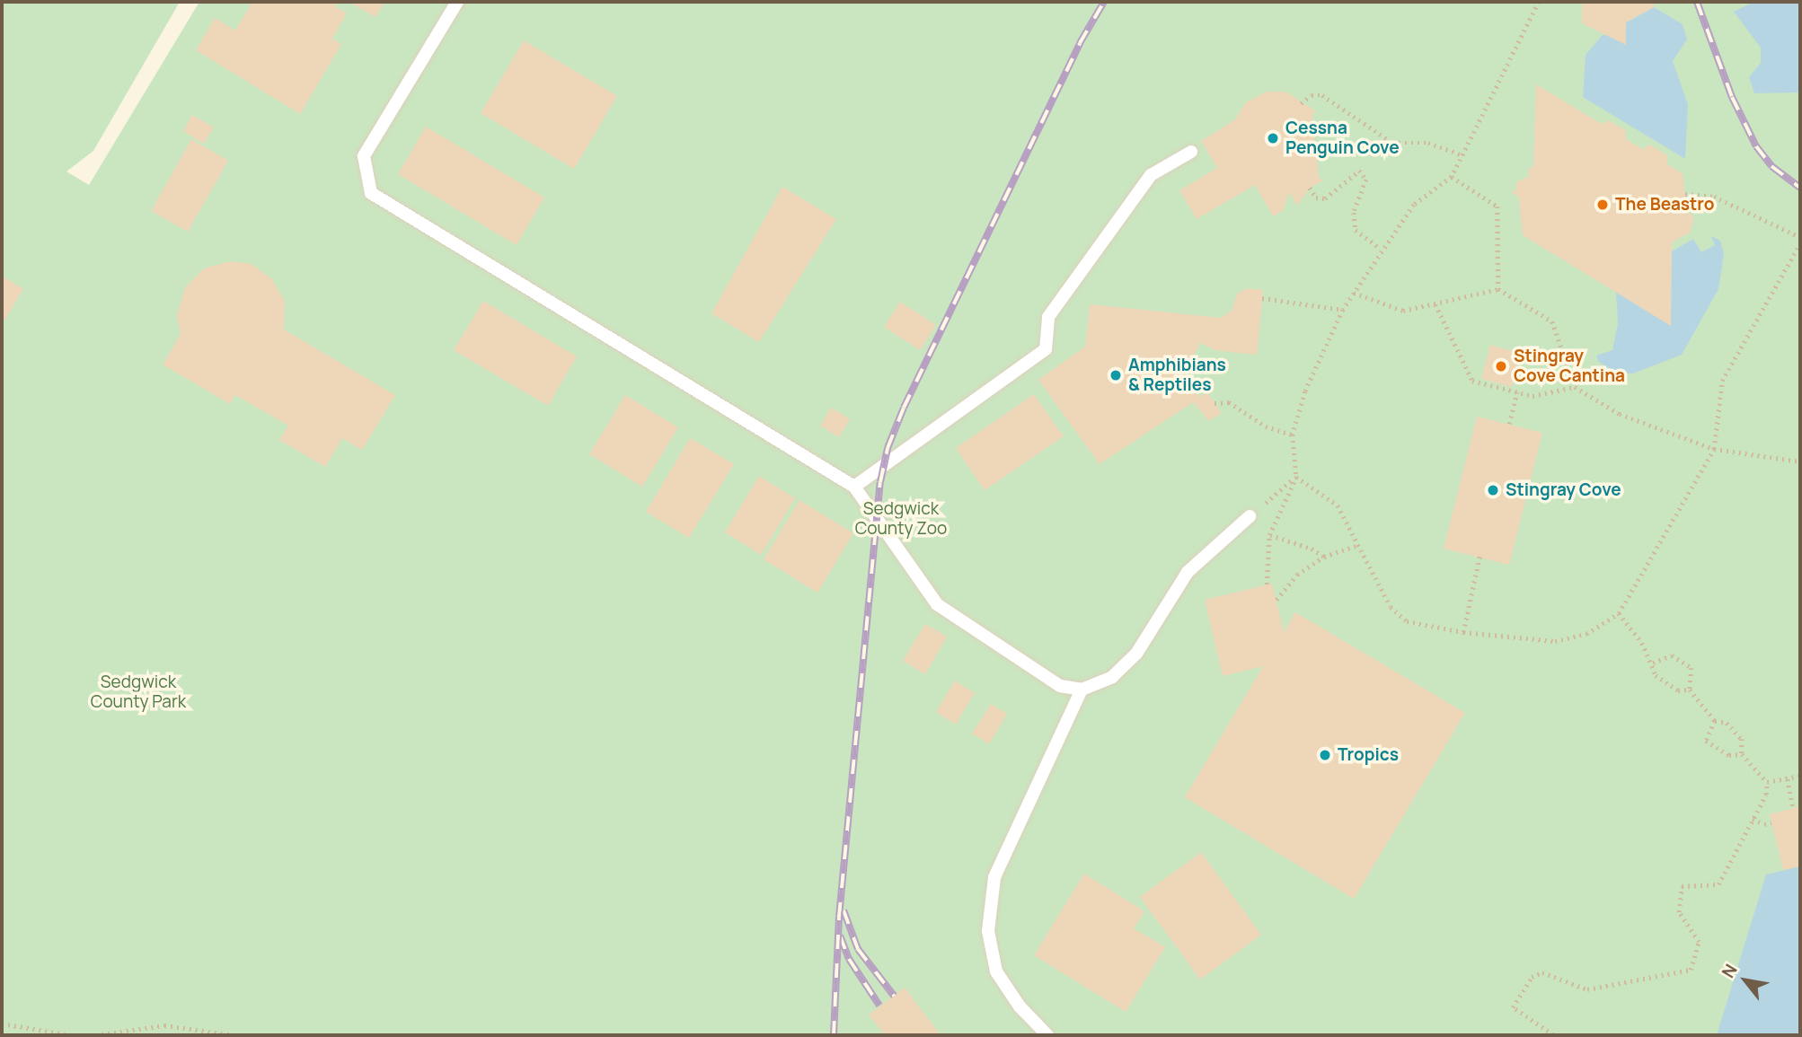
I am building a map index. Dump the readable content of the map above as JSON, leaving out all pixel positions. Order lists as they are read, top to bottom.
{
  "parks": ["Sedgwick County Zoo", "Sedgwick County Park"],
  "places": [
    "Cessna Penguin Cove",
    "The Beastro",
    "Stingray Cove Cantina",
    "Amphibians & Reptiles",
    "Stingray Cove",
    "Tropics"
  ],
  "north": "top left"
}
